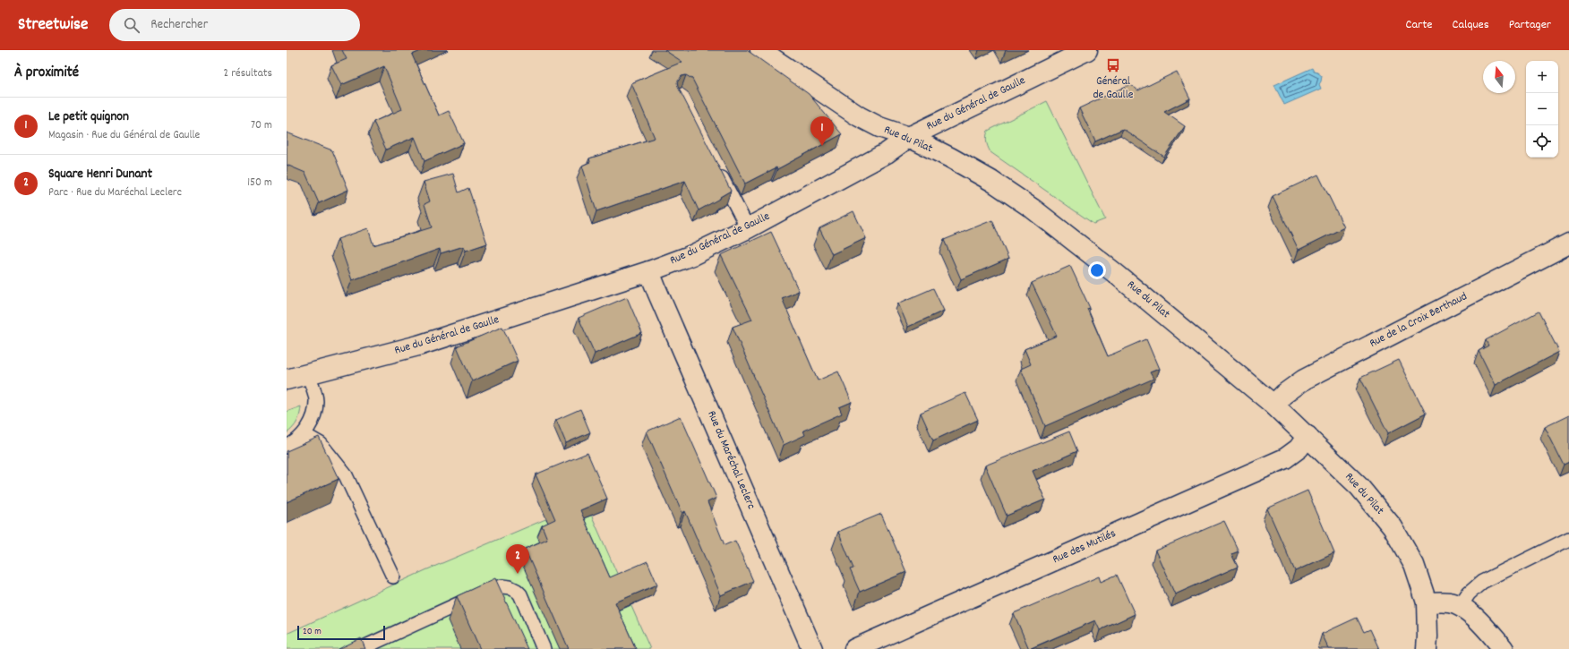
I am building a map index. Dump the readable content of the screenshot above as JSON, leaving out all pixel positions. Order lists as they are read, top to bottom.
{
  "streets": {
    "street": [
      "Rue du Général de Gaulle",
      "Rue du Pilat",
      "Rue de la Croix Berthaud",
      "Rue du Maréchal Leclerc",
      "Rue des Mutilés"
    ]
  },
  "crossings": [
    ["Rue du Général de Gaulle", "Rue du Pilat"],
    ["Rue du Général de Gaulle", "Rue du Maréchal Leclerc"],
    ["Rue du Pilat", "Rue de la Croix Berthaud"],
    ["Rue du Pilat", "Rue des Mutilés"]
  ],
  "places": {
    "bus stop": ["Général de Gaulle"]
  },
  "scale_bar": "20 m",
  "north": "top",
  "page": {
    "header": "Streetwise",
    "search": "Rechercher",
    "nav": ["Carte", "Calques", "Partager"],
    "heading": ["À proximité", "2 résultats"],
    "map_buttons": ["+", "−"],
    "list": [
      {
        "mark": "1",
        "name": "Le petit quignon",
        "note": "Magasin · Rue du Général de Gaulle",
        "value": "70 m"
      },
      {
        "mark": "2",
        "name": "Square Henri Dunant",
        "note": "Parc · Rue du Maréchal Leclerc",
        "value": "150 m"
      }
    ],
    "pins": ["1", "2"],
    "scale": "20 m"
  }
}
